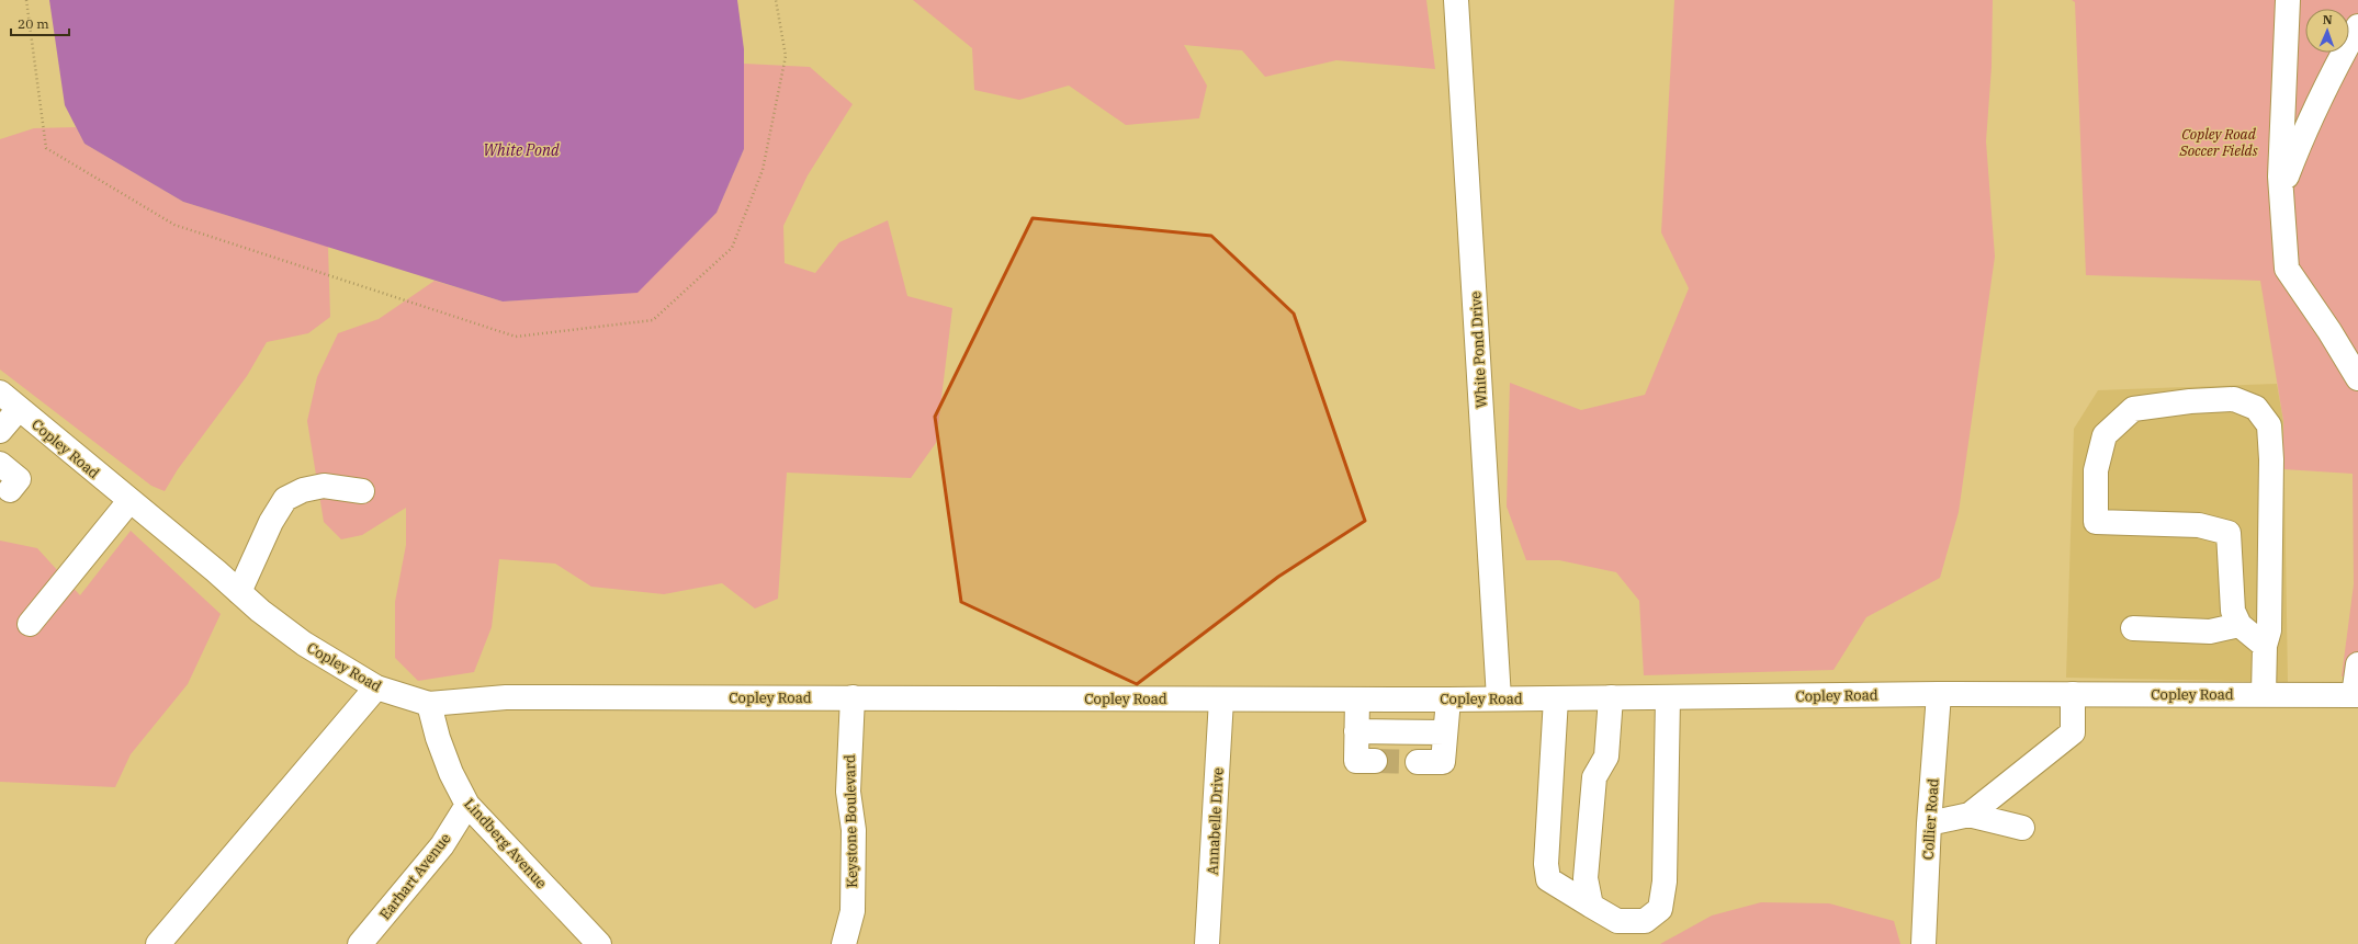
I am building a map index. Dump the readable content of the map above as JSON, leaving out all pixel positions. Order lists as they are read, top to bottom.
{
  "streets": {
    "main road": [
      "White Pond Drive",
      "Copley Road",
      "Collier Road",
      "Keystone Boulevard",
      "Annabelle Drive",
      "Lindberg Avenue",
      "Earhart Avenue"
    ]
  },
  "crossings": [
    ["White Pond Drive", "Copley Road"],
    ["Copley Road", "Collier Road"],
    ["Copley Road", "Keystone Boulevard"],
    ["Copley Road", "Annabelle Drive"],
    ["Copley Road", "Lindberg Avenue"],
    ["Lindberg Avenue", "Earhart Avenue"]
  ],
  "water": ["White Pond"],
  "parks": ["Copley Road Soccer Fields"],
  "scale_bar": "20 m",
  "north": "top"
}
